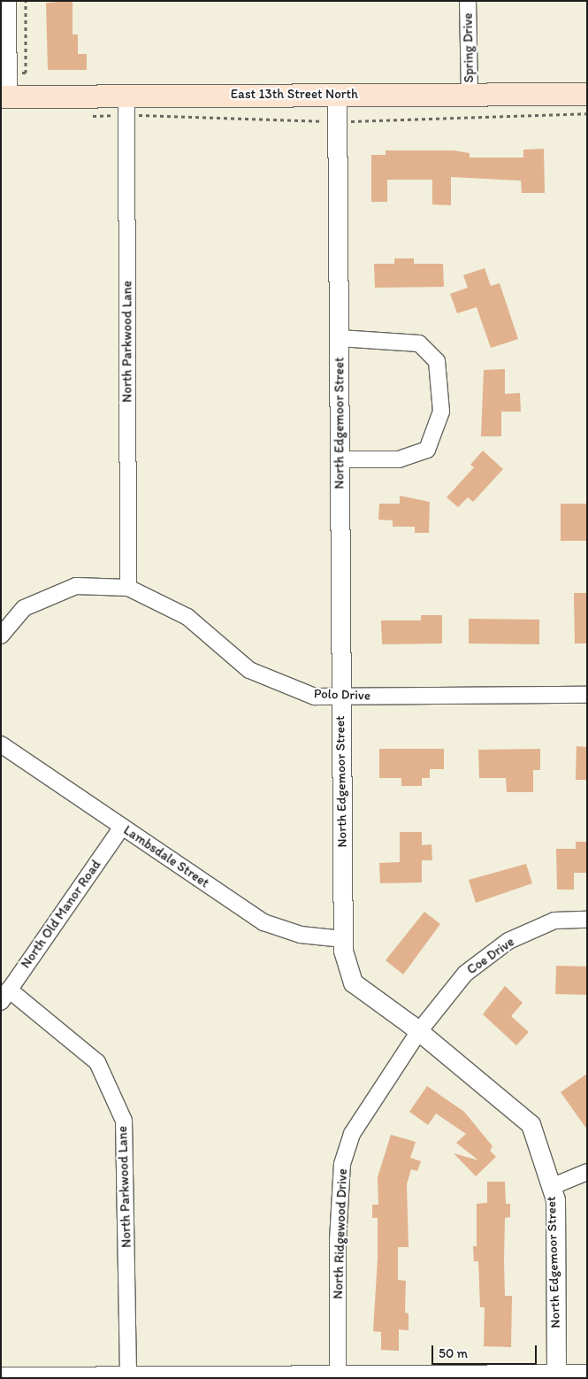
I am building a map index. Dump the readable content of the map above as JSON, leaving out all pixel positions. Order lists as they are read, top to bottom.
{
  "streets": {
    "main road": ["East 13th Street North"],
    "street": [
      "Spring Drive",
      "North Parkwood Lane",
      "North Edgemoor Street",
      "Polo Drive",
      "Lambsdale Street",
      "North Old Manor Road",
      "Coe Drive",
      "North Ridgewood Drive"
    ]
  },
  "crossings": [
    ["Spring Drive", "East 13th Street North"],
    ["East 13th Street North", "North Parkwood Lane"],
    ["East 13th Street North", "North Edgemoor Street"],
    ["North Parkwood Lane", "Polo Drive"],
    ["North Parkwood Lane", "North Old Manor Road"],
    ["North Edgemoor Street", "Polo Drive"],
    ["North Edgemoor Street", "Lambsdale Street"],
    ["North Edgemoor Street", "Coe Drive"],
    ["North Edgemoor Street", "North Ridgewood Drive"],
    ["Lambsdale Street", "North Old Manor Road"],
    ["Coe Drive", "North Ridgewood Drive"]
  ],
  "scale_bar": "50 m"
}
